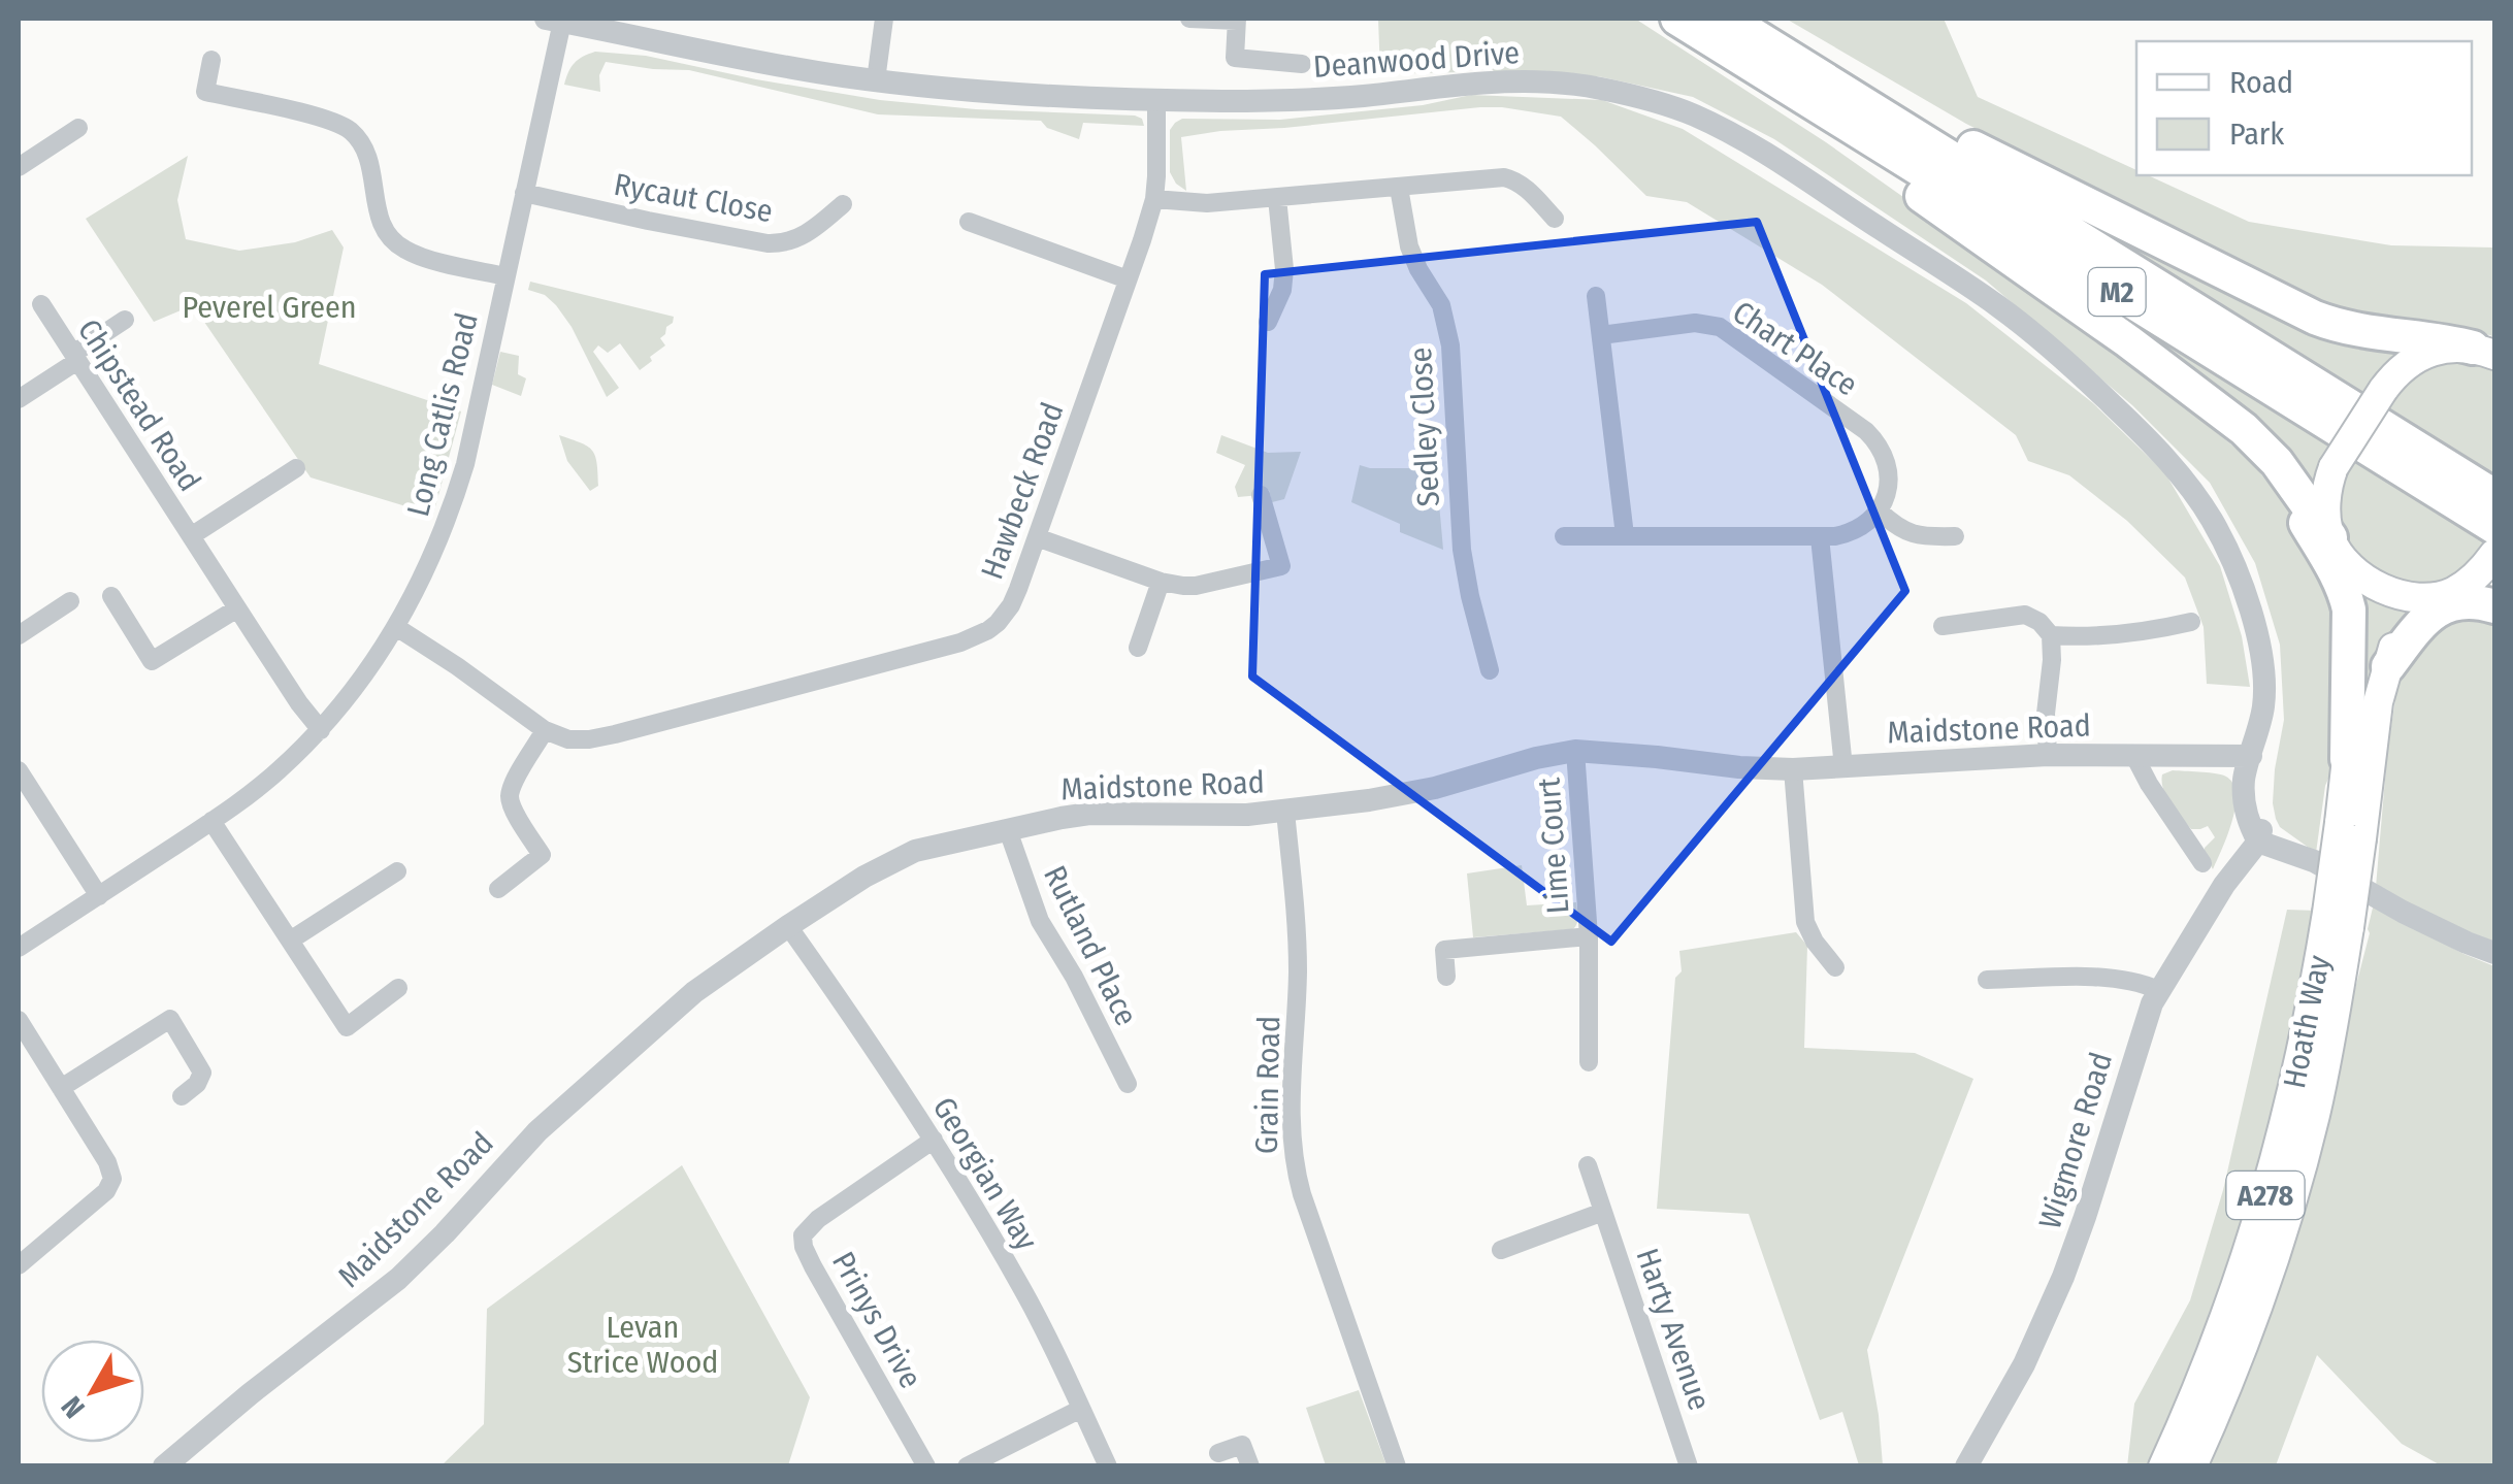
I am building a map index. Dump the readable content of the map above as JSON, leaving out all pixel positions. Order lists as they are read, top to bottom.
{
  "streets": {
    "highway": ["M2"],
    "main road": ["Hoath Way", "A278"],
    "street": [
      "Deanwood Drive",
      "Rycaut Close",
      "Chart Place",
      "Chipstead Road",
      "Long Catlis Road",
      "Sedley Close",
      "Hawbeck Road",
      "Maidstone Road",
      "Lime Court",
      "Rutland Place",
      "Grain Road",
      "Wigmore Road",
      "Georgian Way",
      "Prinys Drive",
      "Harty Avenue"
    ]
  },
  "crossings": [
    ["Deanwood Drive", "Long Catlis Road"],
    ["Deanwood Drive", "Hawbeck Road"],
    ["Deanwood Drive", "Maidstone Road"],
    ["Deanwood Drive", "Wigmore Road"],
    ["Rycaut Close", "Long Catlis Road"],
    ["M2", "Hoath Way"],
    ["Chipstead Road", "Long Catlis Road"],
    ["Long Catlis Road", "Hawbeck Road"],
    ["Maidstone Road", "Lime Court"],
    ["Maidstone Road", "Rutland Place"],
    ["Maidstone Road", "Grain Road"],
    ["Maidstone Road", "Georgian Way"],
    ["Georgian Way", "Prinys Drive"]
  ],
  "parks": ["Peverel Green", "Levan Strice Wood"],
  "legend": ["Road", "Park"],
  "north": "bottom left"
}
